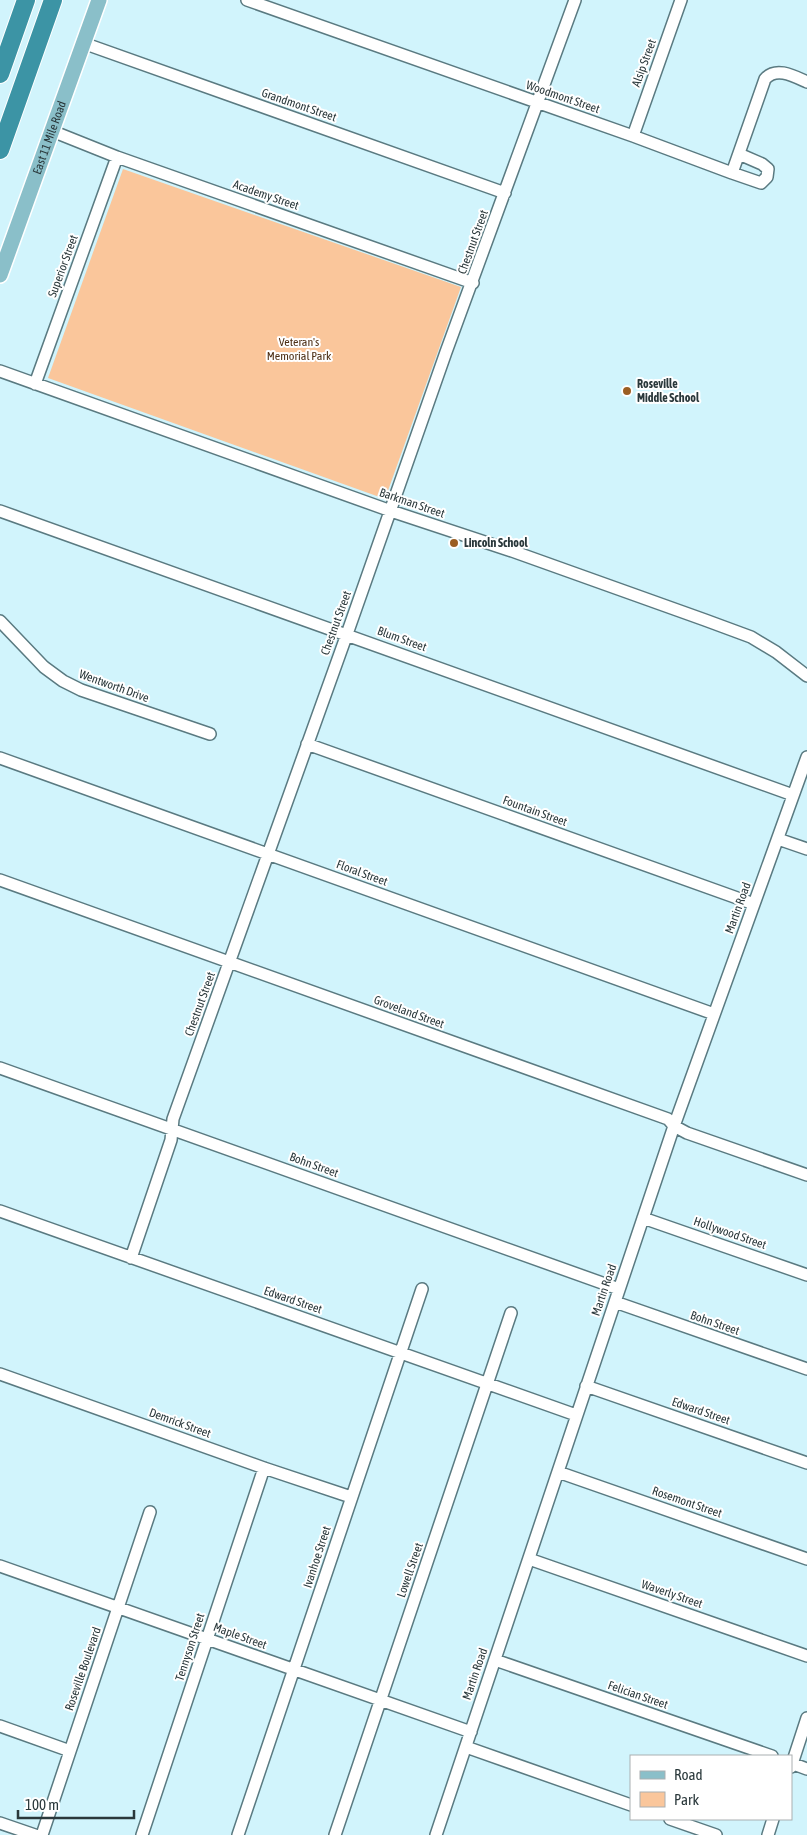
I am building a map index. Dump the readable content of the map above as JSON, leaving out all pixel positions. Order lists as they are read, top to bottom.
{
  "streets": {
    "main road": ["East 11 Mile Road"],
    "street": [
      "Alsip Street",
      "Woodmont Street",
      "Grandmont Street",
      "Academy Street",
      "Chestnut Street",
      "Superior Street",
      "Barkman Street",
      "Blum Street",
      "Wentworth Drive",
      "Fountain Street",
      "Floral Street",
      "Martin Road",
      "Groveland Street",
      "Bohn Street",
      "Hollywood Street",
      "Edward Street",
      "Demrick Street",
      "Rosemont Street",
      "Ivanhoe Street",
      "Lowell Street",
      "Waverly Street",
      "Maple Street",
      "Tennyson Street",
      "Roseville Boulevard",
      "Felician Street"
    ]
  },
  "crossings": [
    ["Alsip Street", "Woodmont Street"],
    ["Woodmont Street", "Chestnut Street"],
    ["Grandmont Street", "East 11 Mile Road"],
    ["Grandmont Street", "Chestnut Street"],
    ["East 11 Mile Road", "Academy Street"],
    ["Academy Street", "Chestnut Street"],
    ["Academy Street", "Superior Street"],
    ["Chestnut Street", "Barkman Street"],
    ["Chestnut Street", "Blum Street"],
    ["Chestnut Street", "Fountain Street"],
    ["Chestnut Street", "Floral Street"],
    ["Chestnut Street", "Groveland Street"],
    ["Chestnut Street", "Bohn Street"],
    ["Chestnut Street", "Edward Street"],
    ["Superior Street", "Barkman Street"],
    ["Blum Street", "Martin Road"],
    ["Fountain Street", "Martin Road"],
    ["Floral Street", "Martin Road"],
    ["Martin Road", "Groveland Street"],
    ["Martin Road", "Bohn Street"],
    ["Martin Road", "Hollywood Street"],
    ["Martin Road", "Edward Street"],
    ["Martin Road", "Rosemont Street"],
    ["Martin Road", "Waverly Street"],
    ["Martin Road", "Maple Street"],
    ["Martin Road", "Felician Street"],
    ["Edward Street", "Ivanhoe Street"],
    ["Edward Street", "Lowell Street"],
    ["Demrick Street", "Ivanhoe Street"],
    ["Demrick Street", "Tennyson Street"],
    ["Ivanhoe Street", "Maple Street"],
    ["Lowell Street", "Maple Street"],
    ["Maple Street", "Tennyson Street"],
    ["Maple Street", "Roseville Boulevard"]
  ],
  "parks": ["Veteran's Memorial Park"],
  "places": ["Roseville Middle School", "Lincoln School"],
  "legend": ["Road", "Park"],
  "scale_bar": "100 m"
}
